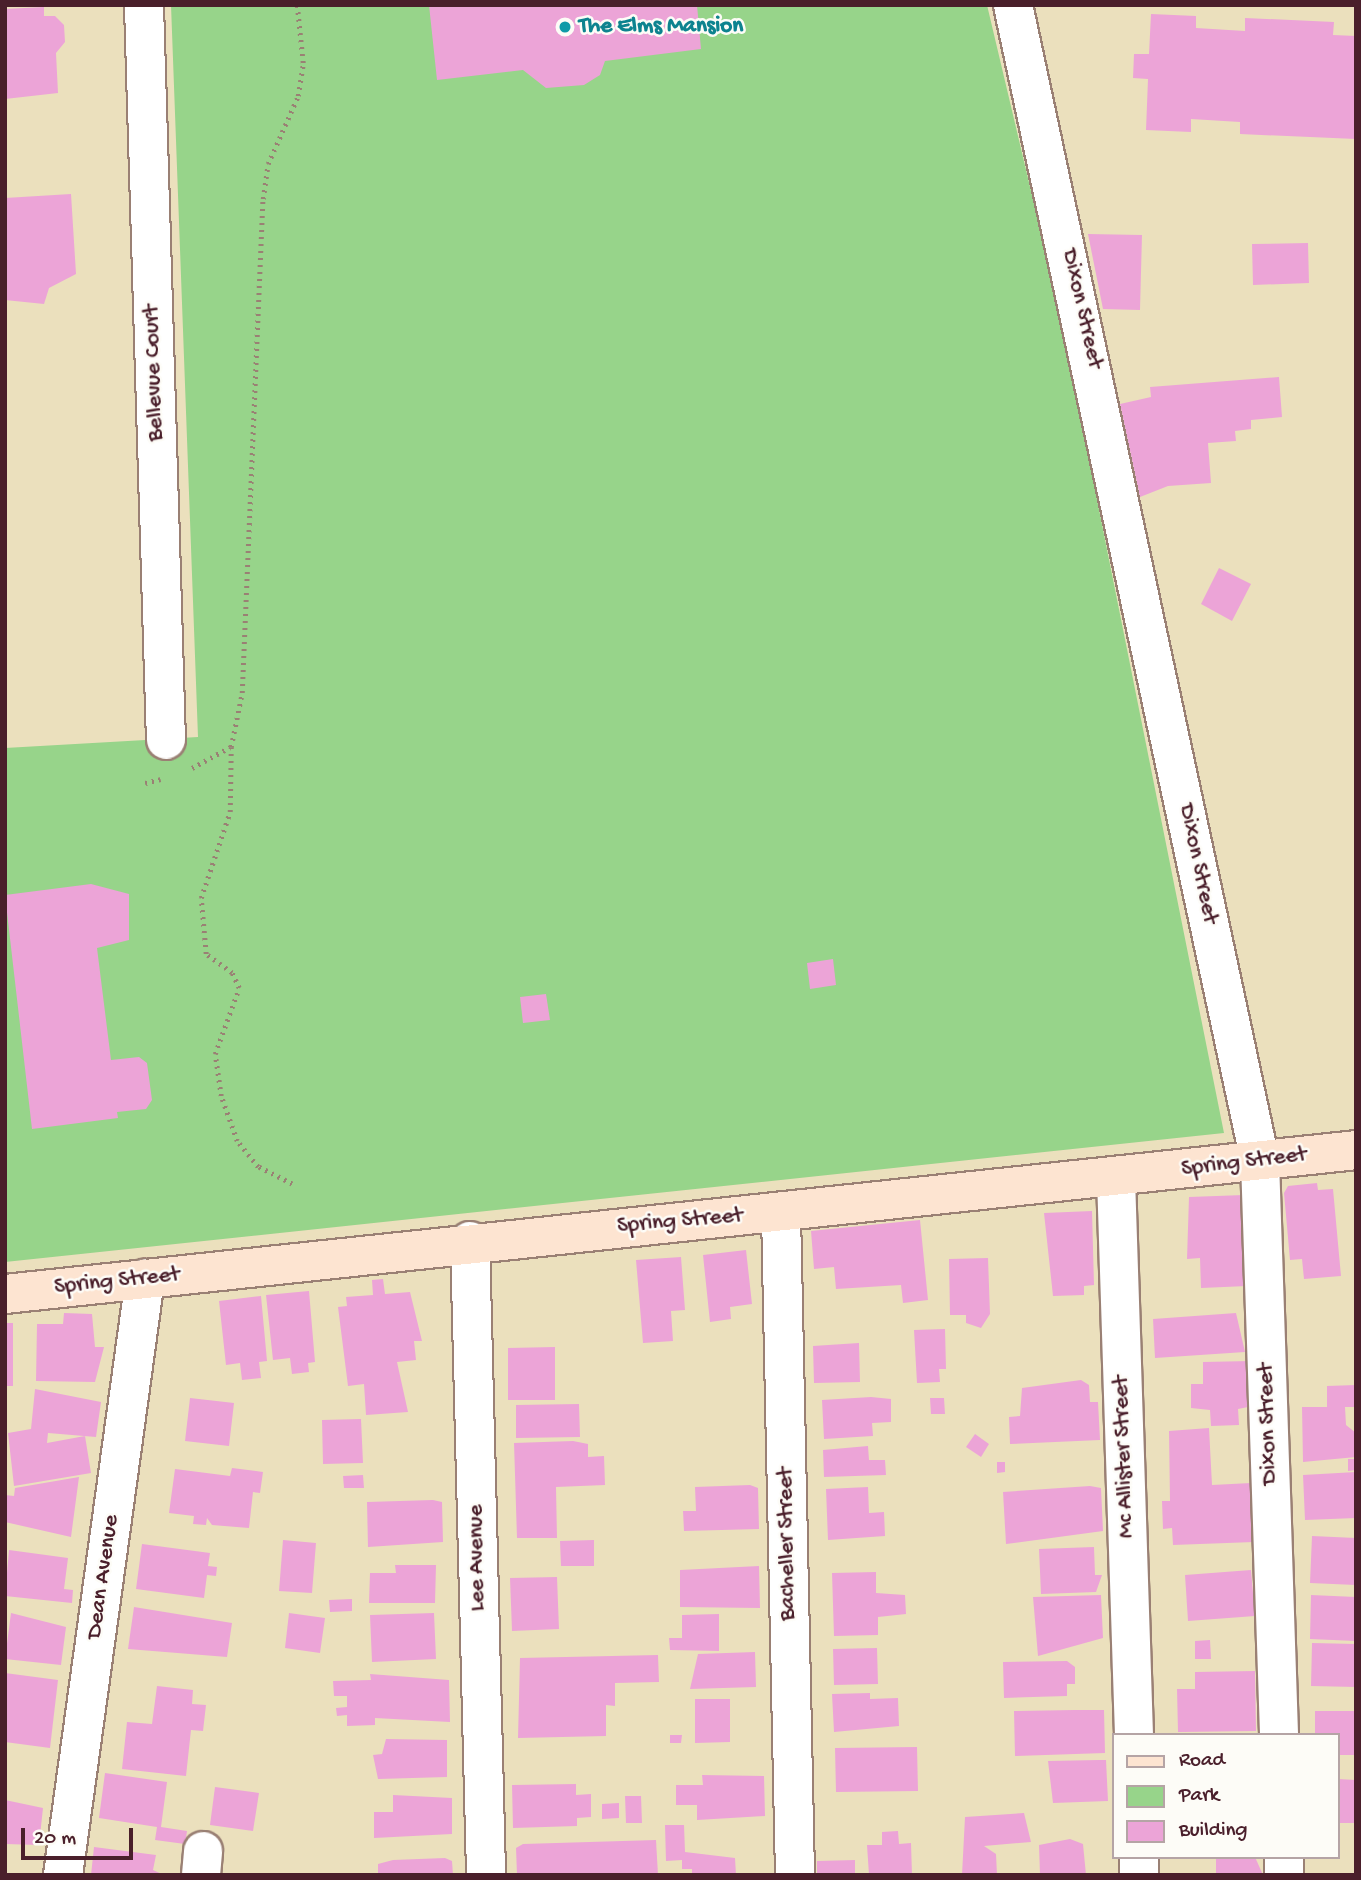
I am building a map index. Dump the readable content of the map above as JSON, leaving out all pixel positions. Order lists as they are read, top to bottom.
{
  "streets": {
    "main road": ["Spring Street"],
    "street": [
      "Dixon Street",
      "Bellevue Court",
      "Mc Allister Street",
      "Bacheller Street",
      "Lee Avenue",
      "Dean Avenue"
    ]
  },
  "crossings": [
    ["Dixon Street", "Spring Street"],
    ["Spring Street", "Mc Allister Street"],
    ["Spring Street", "Bacheller Street"],
    ["Spring Street", "Lee Avenue"],
    ["Spring Street", "Dean Avenue"]
  ],
  "places": ["The Elms Mansion"],
  "legend": ["Road", "Park", "Building"],
  "scale_bar": "20 m"
}
